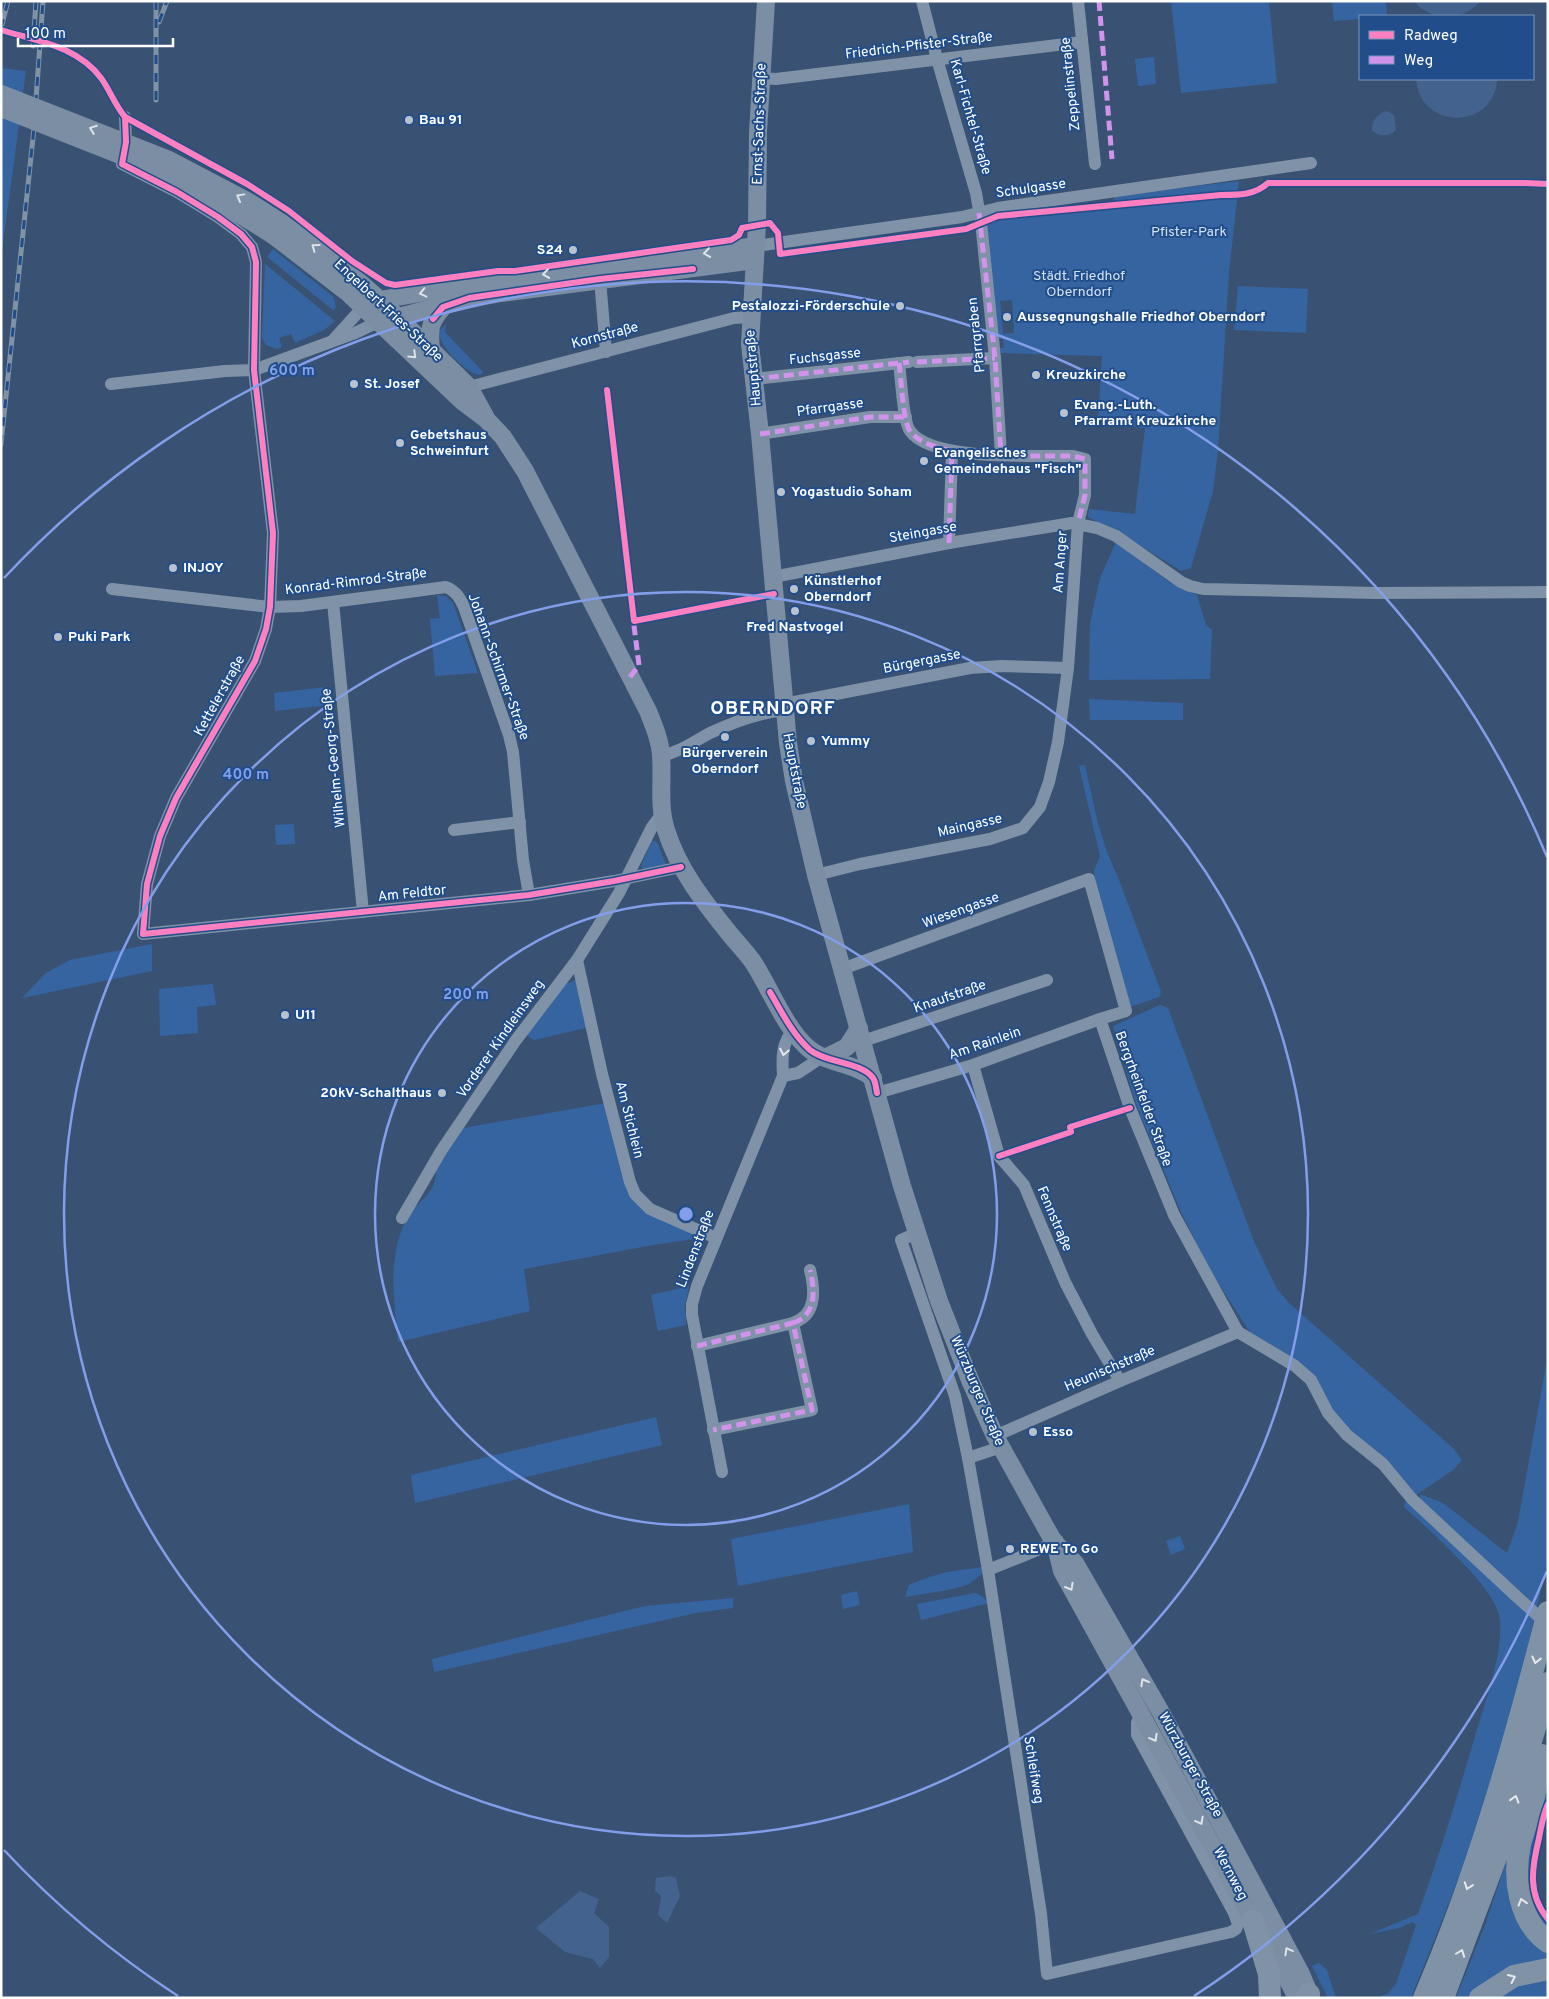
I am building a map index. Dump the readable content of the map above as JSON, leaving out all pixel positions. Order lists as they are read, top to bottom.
{
  "streets": {
    "main road": [
      "Ernst-Sachs-Straße",
      "Engelbert-Fries-Straße",
      "Hauptstraße",
      "Würzburger Straße"
    ],
    "street": [
      "Friedrich-Pfister-Straße",
      "Zeppelinstraße",
      "Karl-Fichtel-Straße",
      "Schulgasse",
      "Pfarrgraben",
      "Kornstraße",
      "Fuchsgasse",
      "Pfarrgasse",
      "Steingasse",
      "Am Anger",
      "Konrad-Rimrod-Straße",
      "Bürgergasse",
      "Johann-Schirmer-Straße",
      "Kettelerstraße",
      "Wilhelm-Georg-Straße",
      "Maingasse",
      "Am Feldtor",
      "Wiesengasse",
      "Knaufstraße",
      "Vorderer Kindleinsweg",
      "Am Rainlein",
      "Bergrheinfelder Straße",
      "Am Stichlein",
      "Fennstraße",
      "Lindenstraße",
      "Heunischstraße",
      "Schleifweg",
      "Wernweg"
    ]
  },
  "crossings": [
    ["Friedrich-Pfister-Straße", "Zeppelinstraße"],
    ["Friedrich-Pfister-Straße", "Karl-Fichtel-Straße"],
    ["Friedrich-Pfister-Straße", "Ernst-Sachs-Straße"],
    ["Karl-Fichtel-Straße", "Schulgasse"],
    ["Karl-Fichtel-Straße", "Pfarrgraben"],
    ["Ernst-Sachs-Straße", "Schulgasse"],
    ["Ernst-Sachs-Straße", "Hauptstraße"],
    ["Schulgasse", "Pfarrgraben"],
    ["Schulgasse", "Hauptstraße"],
    ["Engelbert-Fries-Straße", "Kornstraße"],
    ["Pfarrgraben", "Fuchsgasse"],
    ["Pfarrgraben", "Am Anger"],
    ["Kornstraße", "Hauptstraße"],
    ["Fuchsgasse", "Hauptstraße"],
    ["Hauptstraße", "Pfarrgasse"],
    ["Hauptstraße", "Steingasse"],
    ["Hauptstraße", "Bürgergasse"],
    ["Hauptstraße", "Maingasse"],
    ["Hauptstraße", "Wiesengasse"],
    ["Hauptstraße", "Knaufstraße"],
    ["Hauptstraße", "Am Rainlein"],
    ["Hauptstraße", "Würzburger Straße"],
    ["Steingasse", "Am Anger"],
    ["Am Anger", "Bürgergasse"],
    ["Am Anger", "Maingasse"],
    ["Konrad-Rimrod-Straße", "Johann-Schirmer-Straße"],
    ["Konrad-Rimrod-Straße", "Kettelerstraße"],
    ["Konrad-Rimrod-Straße", "Wilhelm-Georg-Straße"],
    ["Bürgergasse", "Maingasse"],
    ["Johann-Schirmer-Straße", "Am Feldtor"],
    ["Kettelerstraße", "Am Feldtor"],
    ["Wilhelm-Georg-Straße", "Am Feldtor"],
    ["Am Feldtor", "Vorderer Kindleinsweg"],
    ["Wiesengasse", "Bergrheinfelder Straße"],
    ["Vorderer Kindleinsweg", "Am Stichlein"],
    ["Am Rainlein", "Bergrheinfelder Straße"],
    ["Am Rainlein", "Fennstraße"],
    ["Am Rainlein", "Würzburger Straße"],
    ["Bergrheinfelder Straße", "Heunischstraße"],
    ["Am Stichlein", "Lindenstraße"],
    ["Fennstraße", "Heunischstraße"],
    ["Heunischstraße", "Würzburger Straße"],
    ["Würzburger Straße", "Schleifweg"],
    ["Würzburger Straße", "Wernweg"],
    ["Schleifweg", "Wernweg"]
  ],
  "districts": ["OBERNDORF"],
  "parks": ["Pfister-Park", "Städt. Friedhof Oberndorf"],
  "places": [
    "Bau 91",
    "S24",
    "Pestalozzi-Förderschule",
    "Aussegnungshalle Friedhof Oberndorf",
    "Kreuzkirche",
    "St. Josef",
    "Evang.-Luth. Pfarramt Kreuzkirche",
    "Gebetshaus Schweinfurt",
    "Evangelisches Gemeindehaus \"Fisch\"",
    "Yogastudio Soham",
    "INJOY",
    "Künstlerhof Oberndorf",
    "Fred Nastvogel",
    "Puki Park",
    "Bürgerverein Oberndorf",
    "Yummy",
    "U11",
    "20kV-Schalthaus",
    "Esso",
    "REWE To Go"
  ],
  "legend": ["Radweg", "Weg"],
  "scale_bar": "100 m",
  "rings": ["600 m", "400 m", "200 m"]
}
